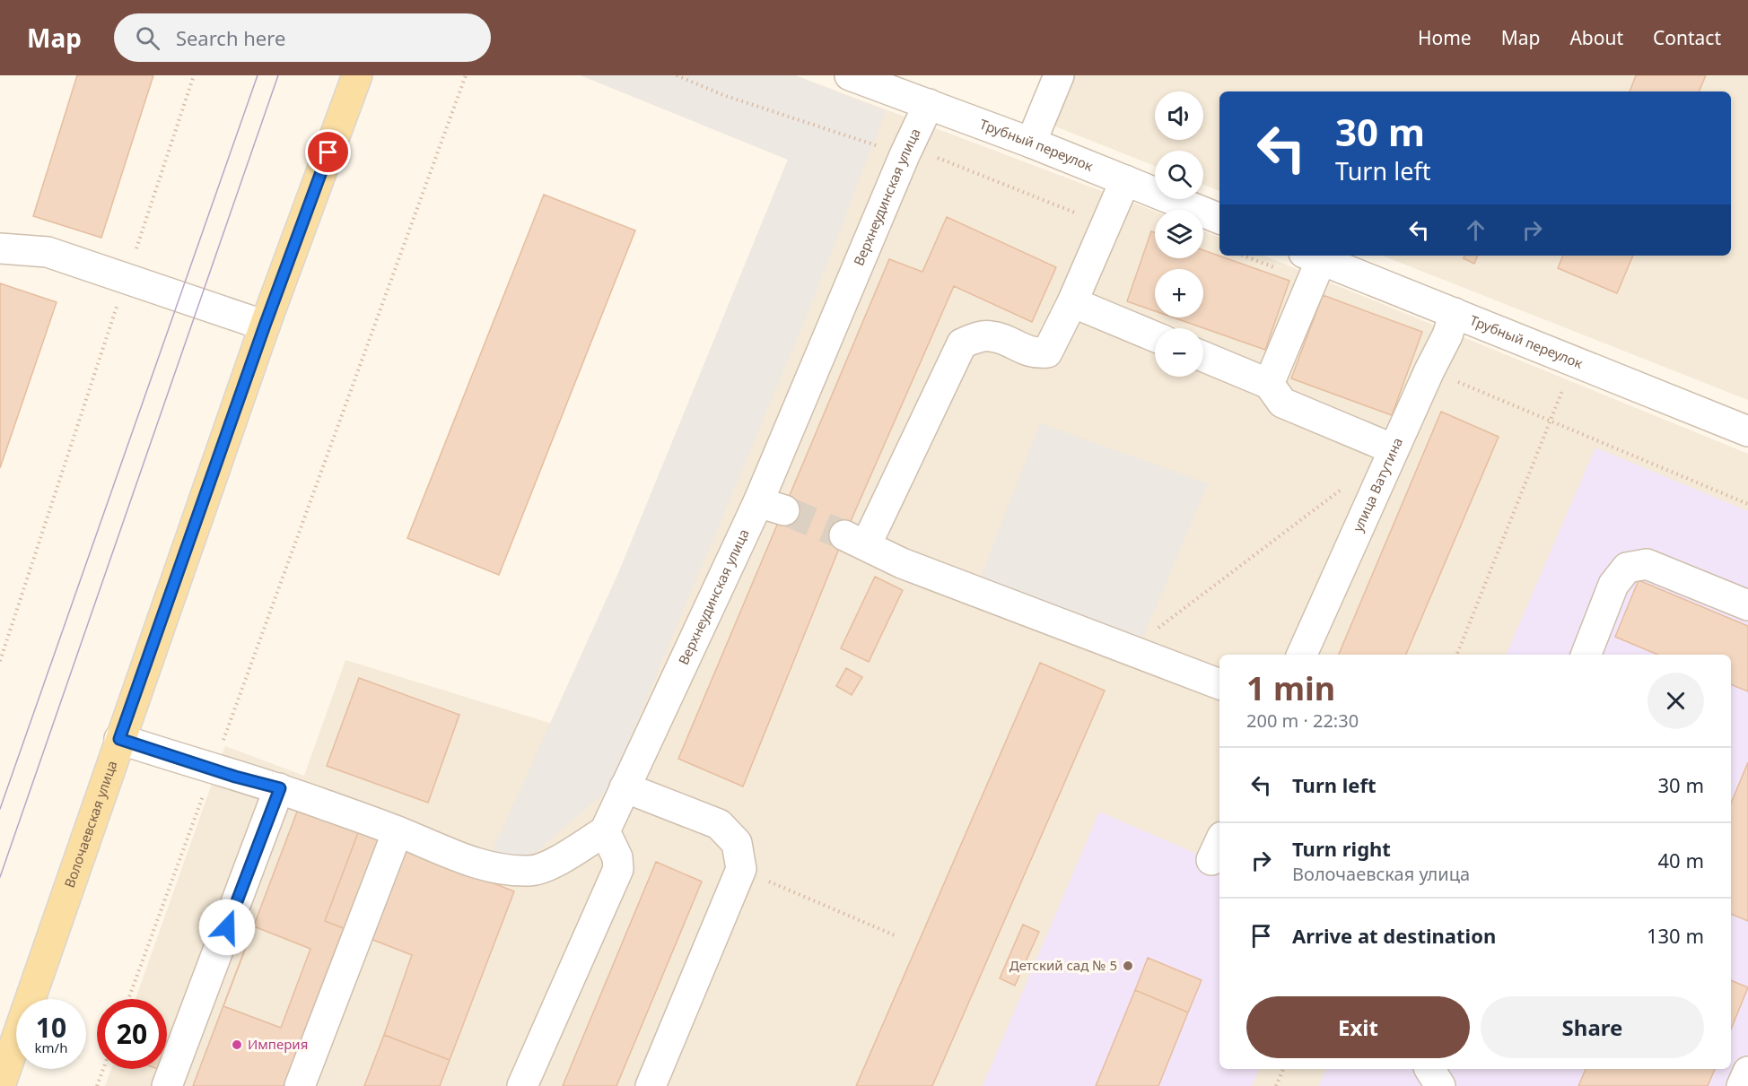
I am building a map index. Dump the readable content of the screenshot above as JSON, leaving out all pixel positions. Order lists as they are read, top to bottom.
{
  "streets": {
    "main road": ["Волочаевская улица"],
    "street": ["Трубный переулок", "Верхнеудинская улица", "улица Ватутина"]
  },
  "crossings": [
    ["Трубный переулок", "Верхнеудинская улица"],
    ["Трубный переулок", "улица Ватутина"]
  ],
  "places": ["Детский сад № 5", "Империя"],
  "page": {
    "header": "Map",
    "search": "Search here",
    "nav": [
      "Home",
      "Map",
      "About",
      "Contact"
    ],
    "map_buttons": ["+", "−"],
    "turn": ["30 m", "Turn left"],
    "heading": ["1 min", "200 m · 22:30"],
    "list": [
      {
        "name": "Turn left",
        "value": "30 m"
      },
      {
        "name": "Turn right",
        "note": "Волочаевская улица",
        "value": "40 m"
      },
      {
        "name": "Arrive at destination",
        "value": "130 m"
      }
    ],
    "buttons": ["Exit", "Share"],
    "speed": "10 km/h",
    "limit": "20"
  }
}
